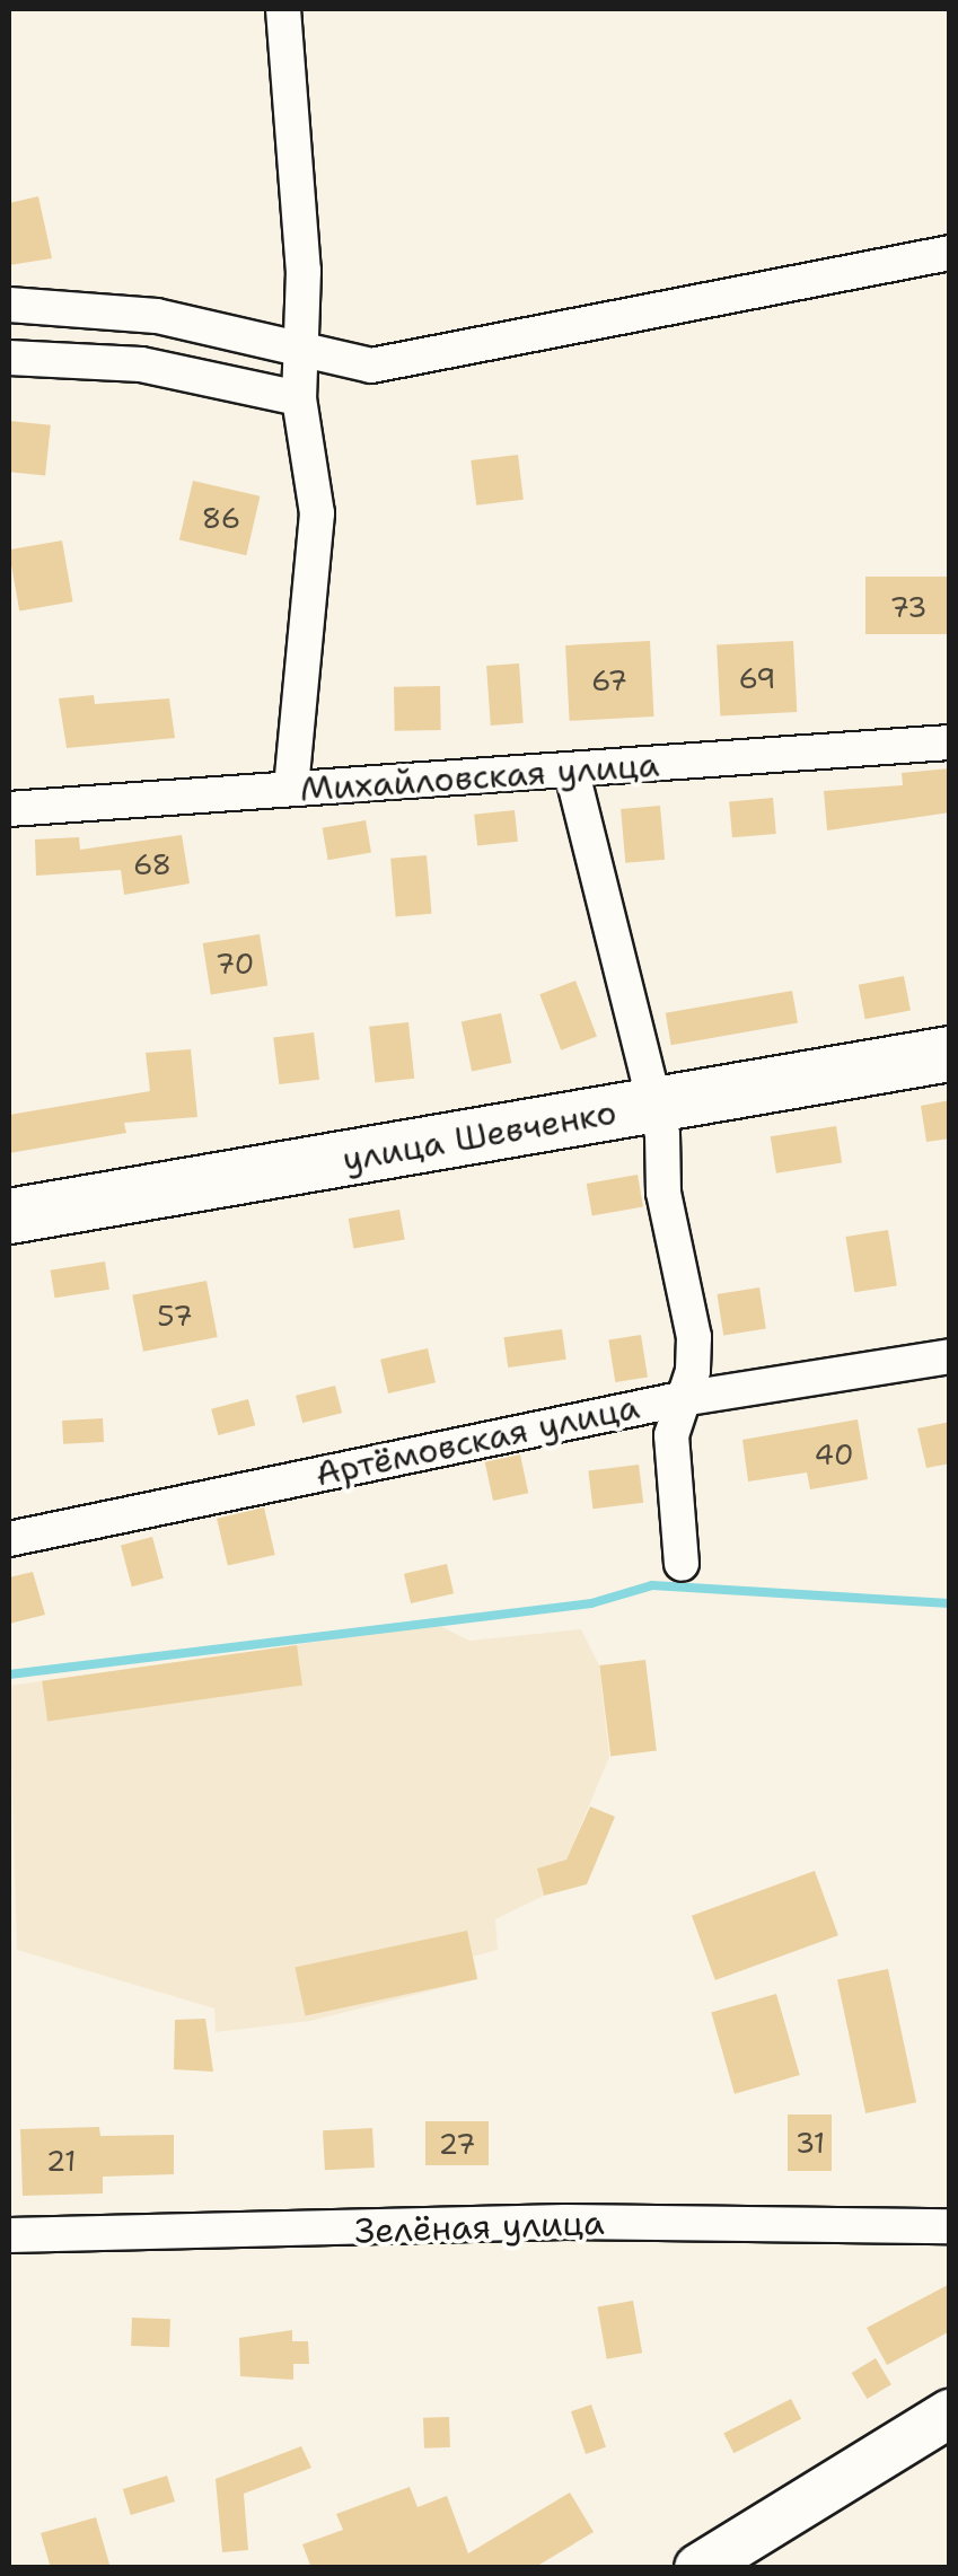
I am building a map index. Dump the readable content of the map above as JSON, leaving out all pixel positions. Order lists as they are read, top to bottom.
{
  "streets": {
    "main road": ["улица Шевченко"],
    "street": ["Михайловская улица", "Артёмовская улица", "Зелёная улица"]
  },
  "house_numbers": [
    "86",
    "73",
    "69",
    "67",
    "68",
    "70",
    "57",
    "40",
    "31",
    "27",
    "21"
  ]
}
